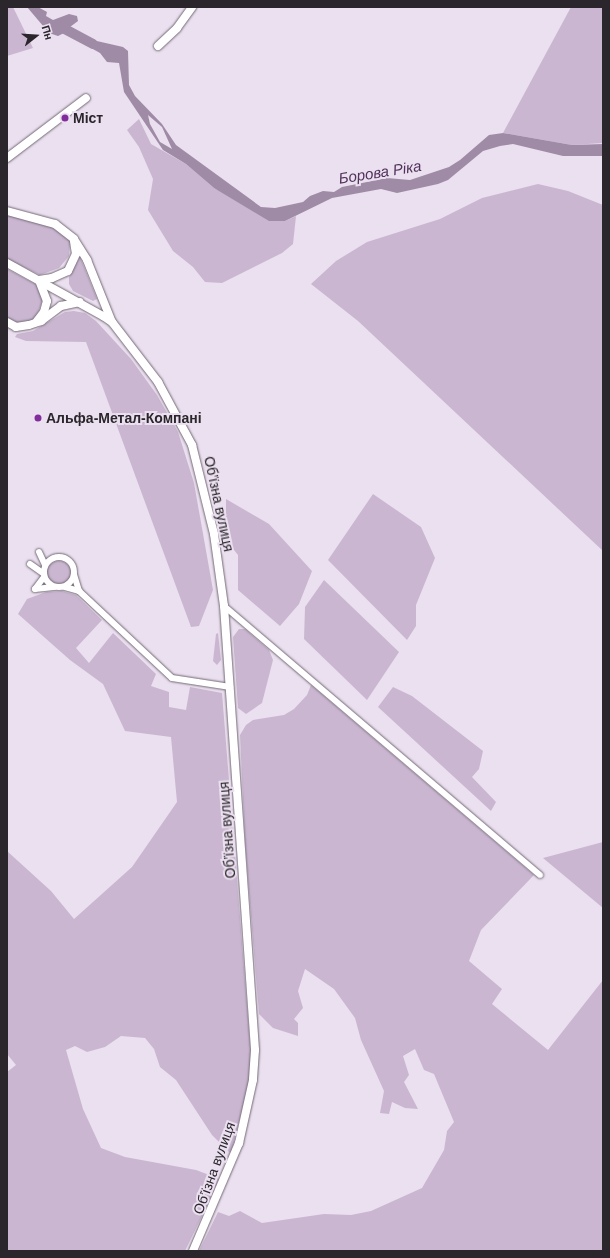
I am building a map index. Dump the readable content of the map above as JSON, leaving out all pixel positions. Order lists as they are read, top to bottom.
{
  "streets": {
    "main road": ["Об’їзна вулиця"]
  },
  "water": ["Борова Ріка"],
  "places": ["Міст", "Альфа-Метал-Компані"],
  "north": "right"
}
